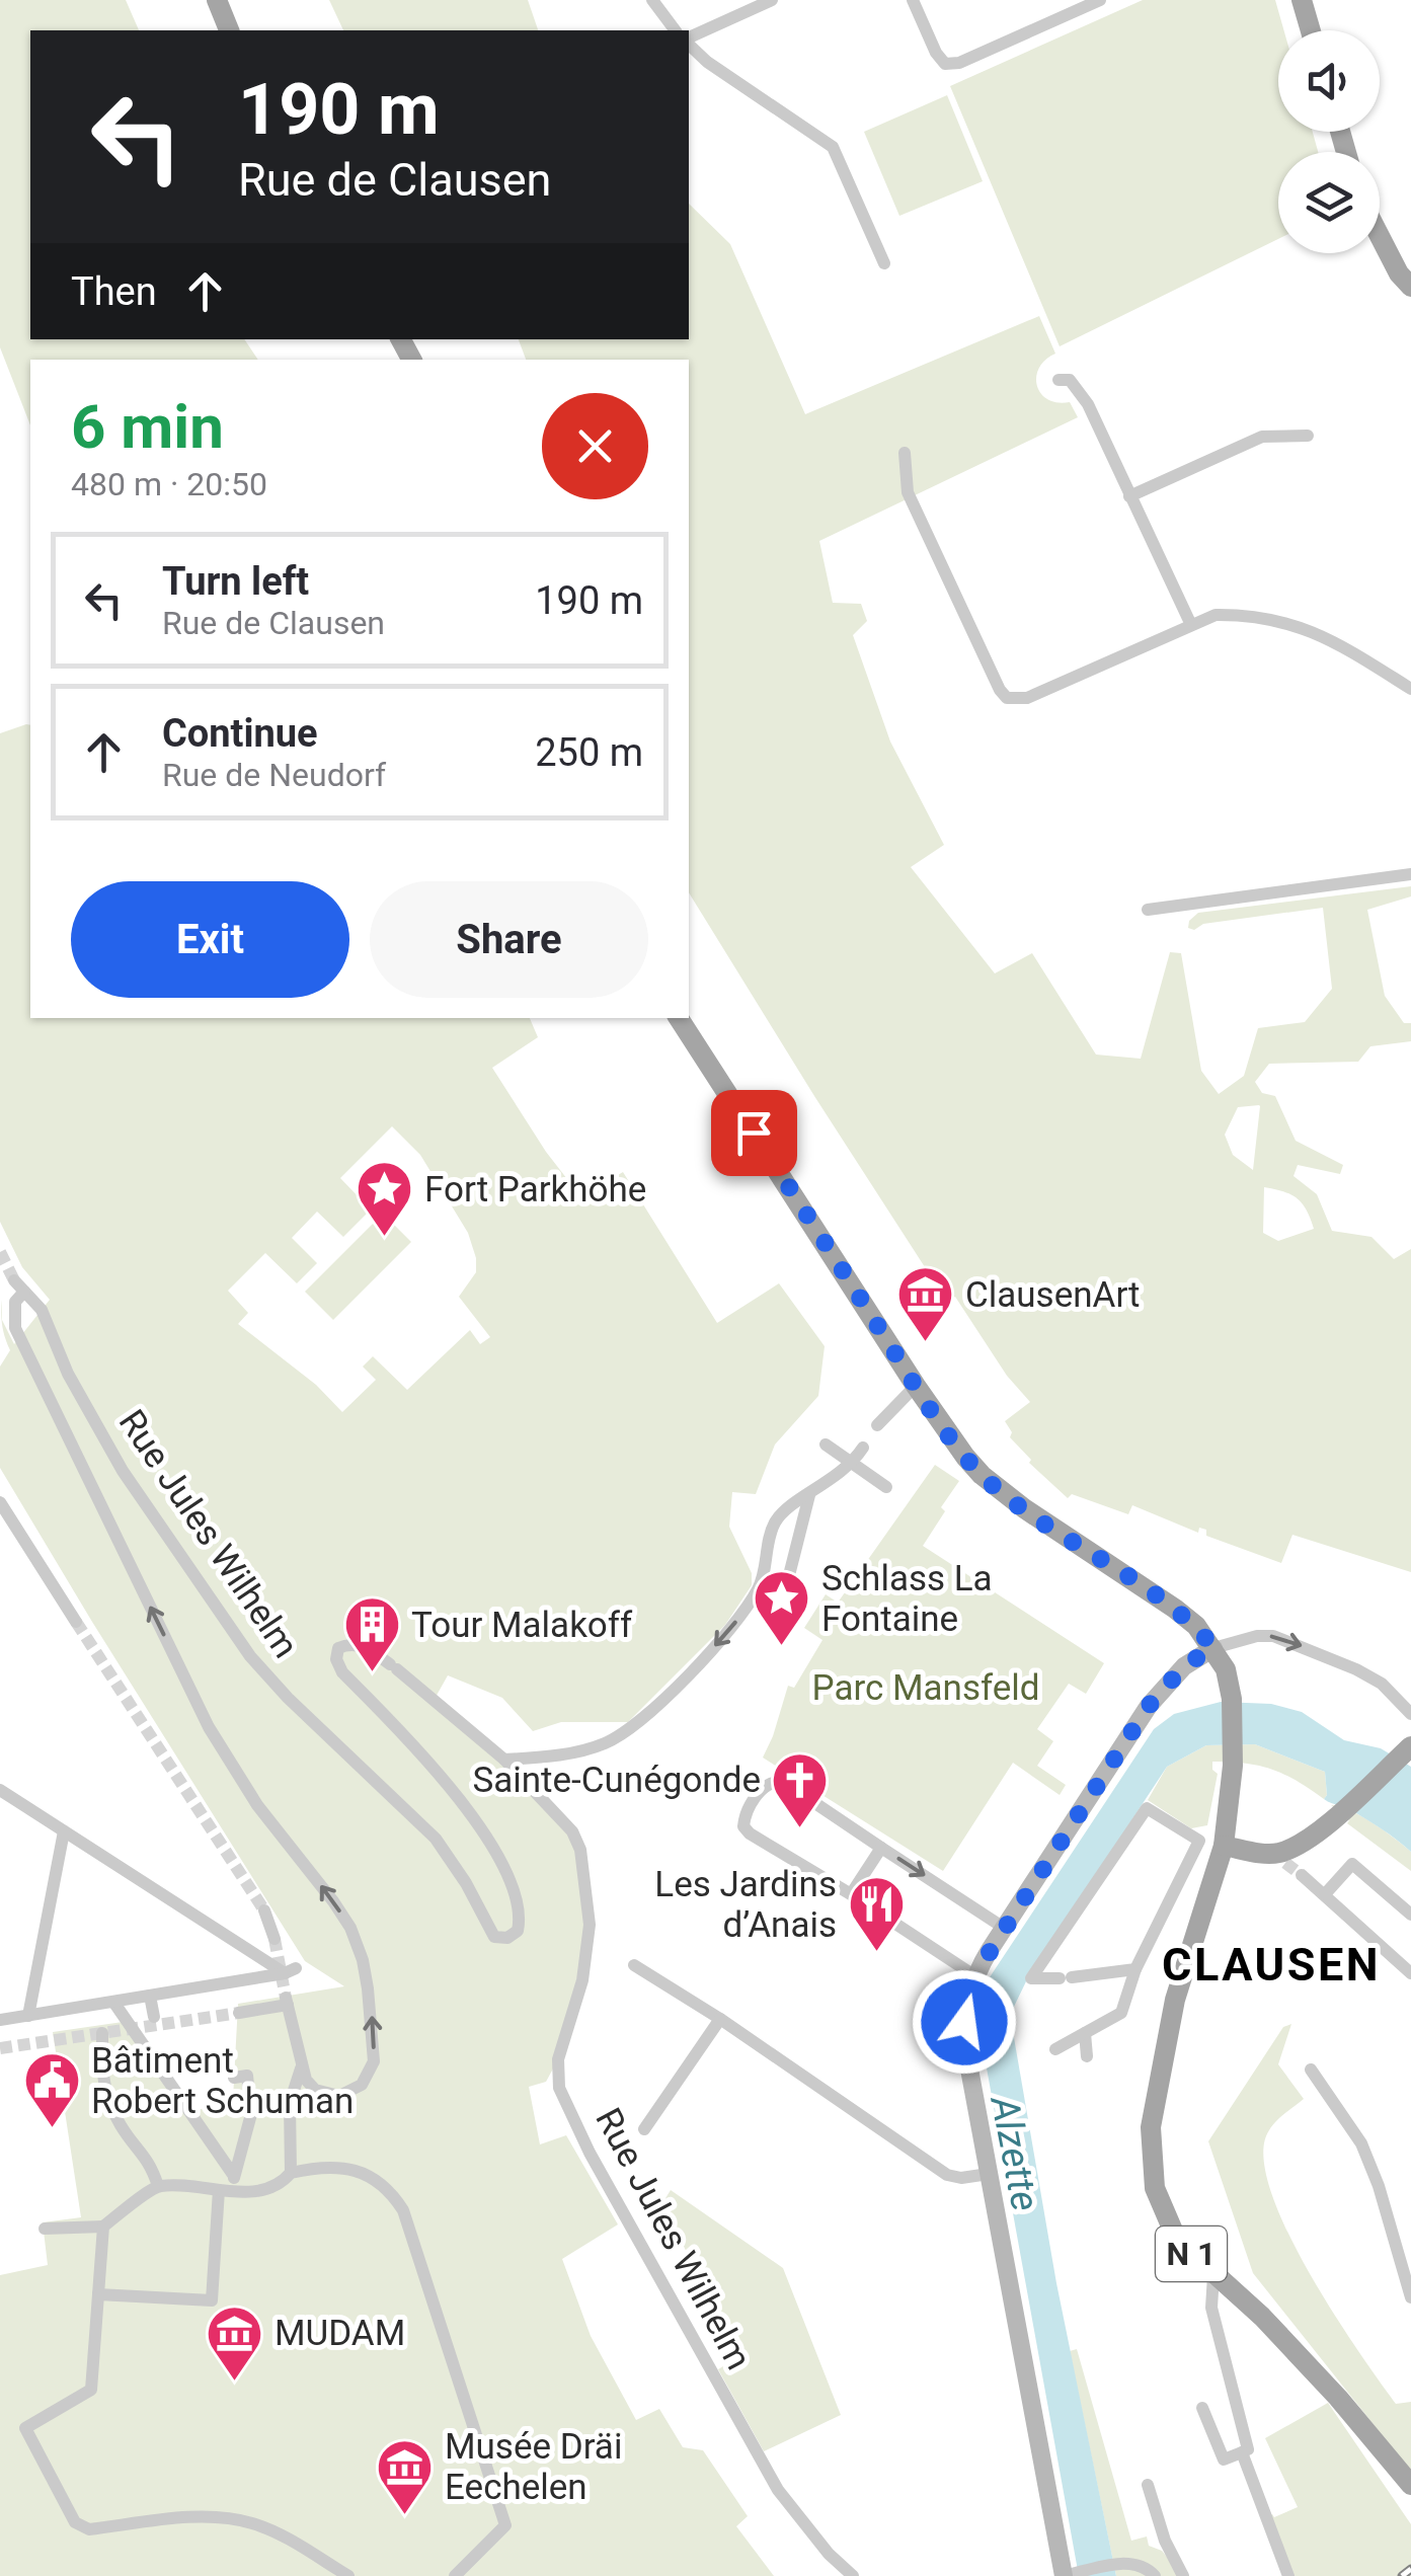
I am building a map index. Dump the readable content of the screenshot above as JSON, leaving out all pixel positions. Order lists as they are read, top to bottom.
{
  "streets": {
    "main road": ["N 1"],
    "street": ["Rue Jules Wilhelm"]
  },
  "districts": ["CLAUSEN"],
  "water": ["Alzette"],
  "parks": ["Parc Mansfeld"],
  "places": {
    "place": ["Fort Parkhöhe", "Schlass La Fontaine"],
    "museum": ["ClausenArt", "MUDAM", "Musée Dräi Eechelen"],
    "building": ["Tour Malakoff"],
    "church": ["Sainte-Cunégonde"],
    "restaurant": ["Les Jardins d’Anais"],
    "public building": ["Bâtiment Robert Schuman"]
  },
  "page": {
    "turn": ["190 m", "Rue de Clausen"],
    "then": "Then",
    "heading": ["6 min", "480 m · 20:50"],
    "list": [
      {
        "name": "Turn left",
        "note": "Rue de Clausen",
        "value": "190 m"
      },
      {
        "name": "Continue",
        "note": "Rue de Neudorf",
        "value": "250 m"
      }
    ],
    "buttons": ["Exit", "Share"]
  }
}
